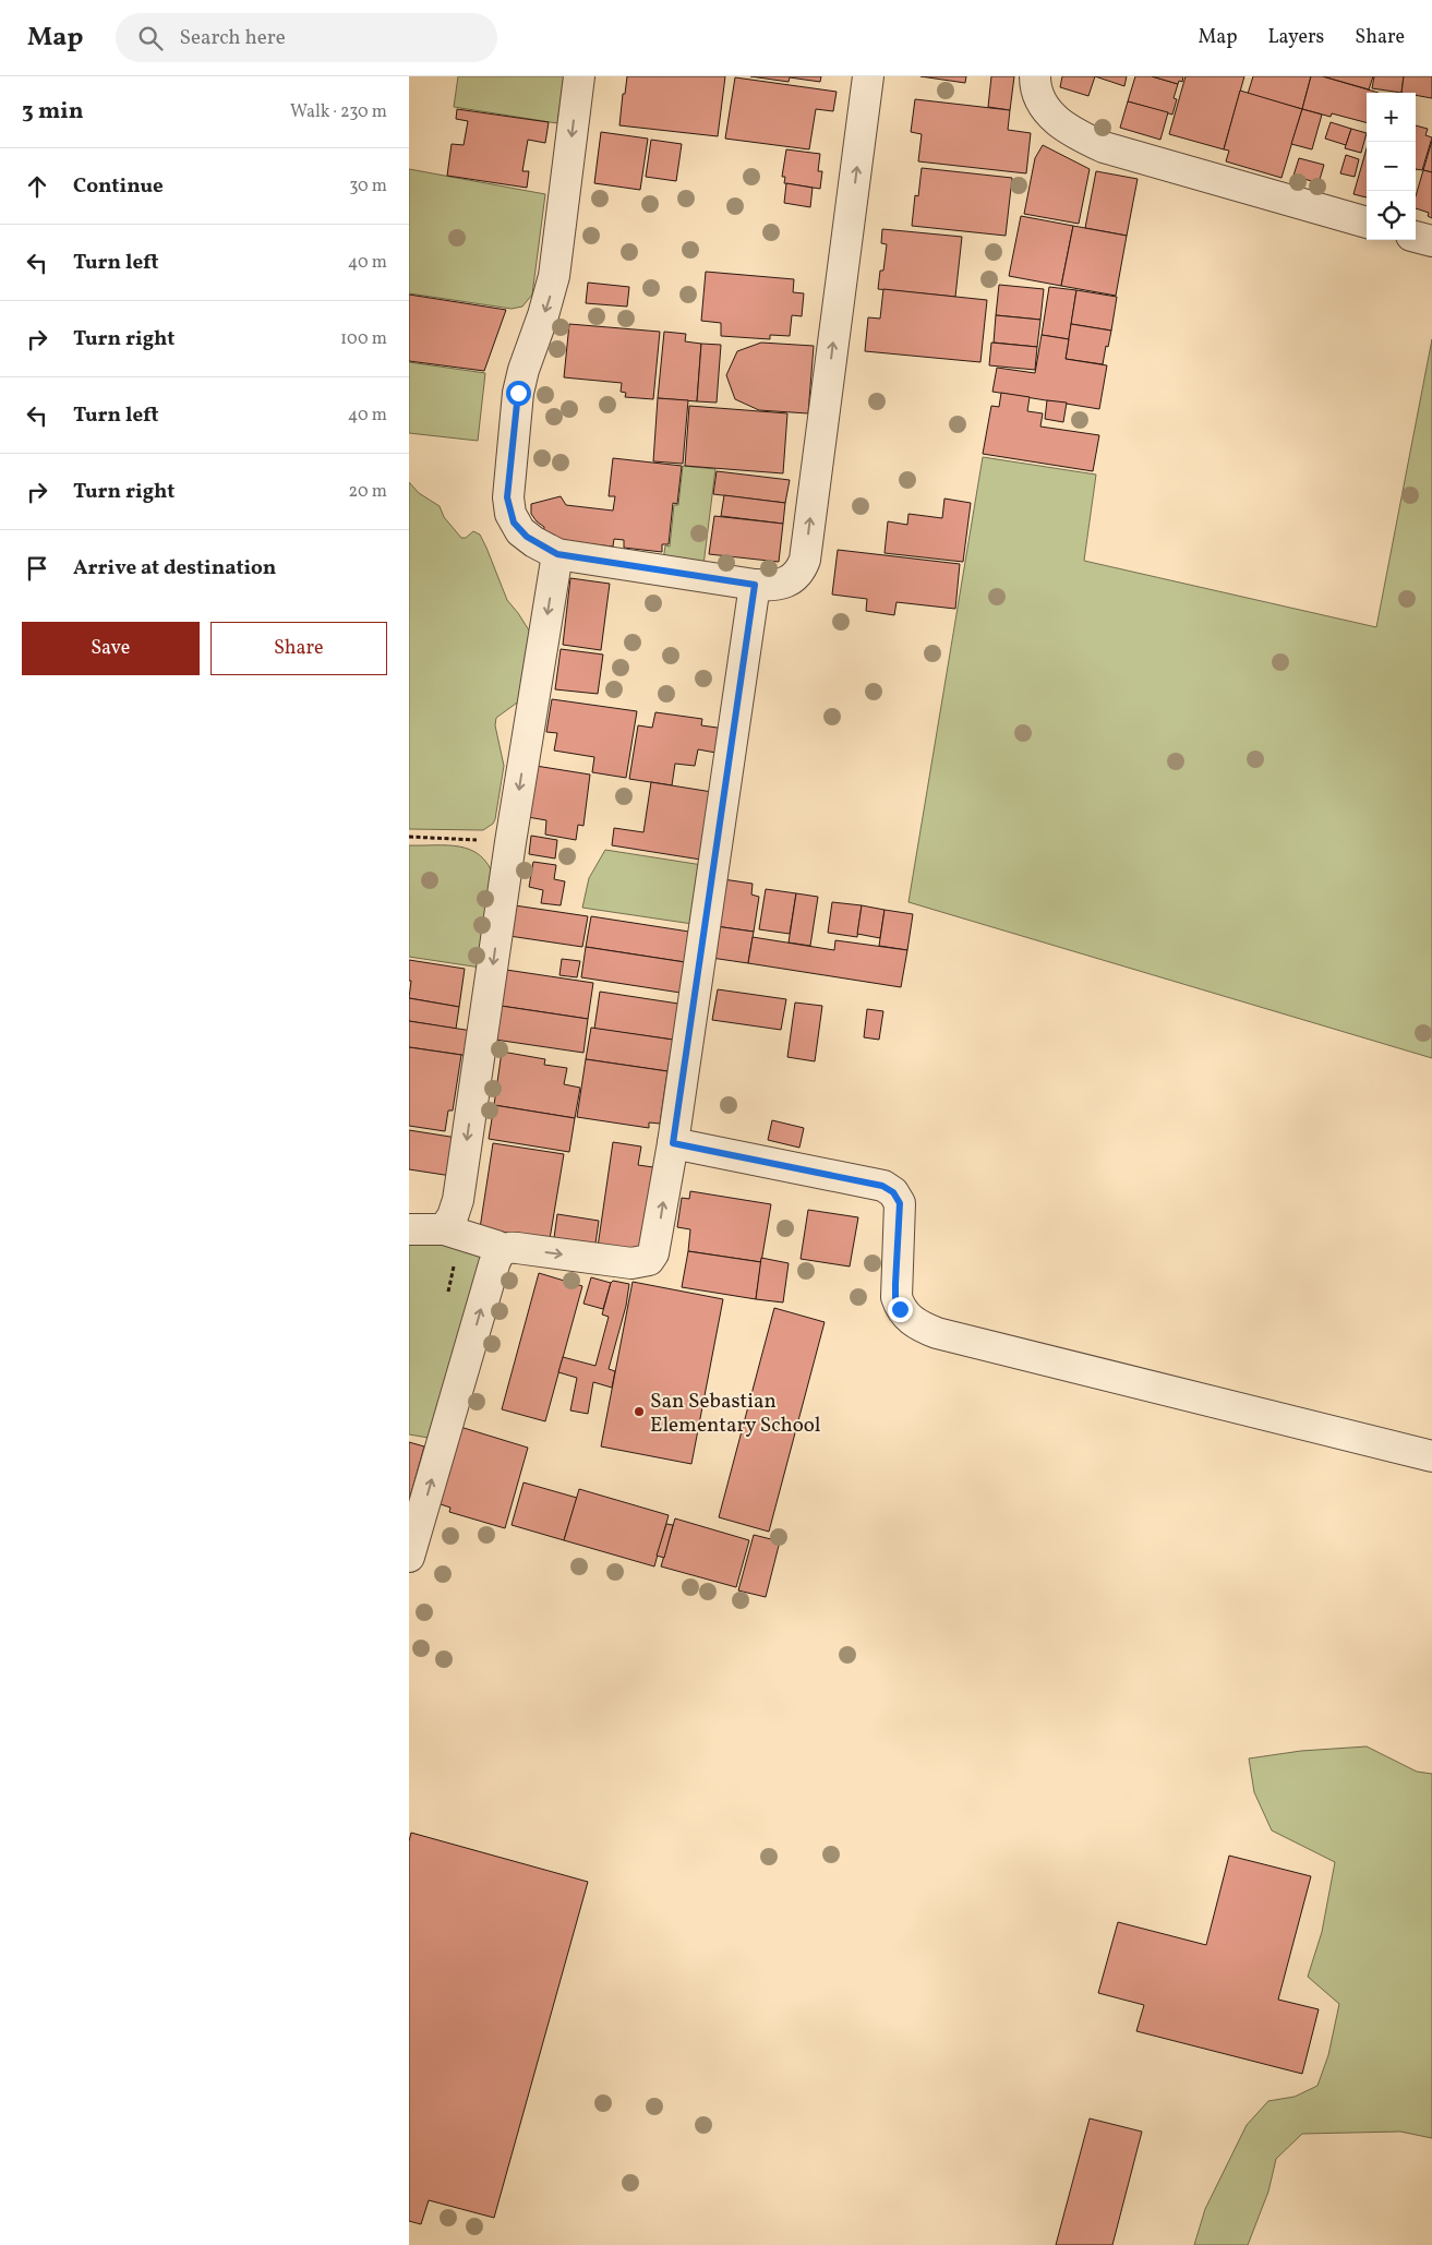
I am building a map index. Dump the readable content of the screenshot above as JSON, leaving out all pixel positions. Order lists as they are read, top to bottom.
{
  "places": ["San Sebastian Elementary School"],
  "page": {
    "header": "Map",
    "search": "Search here",
    "nav": ["Map", "Layers", "Share"],
    "heading": ["3 min", "Walk · 230 m"],
    "map_buttons": ["+", "−"],
    "list": [
      ["Continue", "30 m"],
      ["Turn left", "40 m"],
      ["Turn right", "100 m"],
      ["Turn left", "40 m"],
      ["Turn right", "20 m"],
      "Arrive at destination"
    ],
    "buttons": ["Save", "Share"]
  }
}
